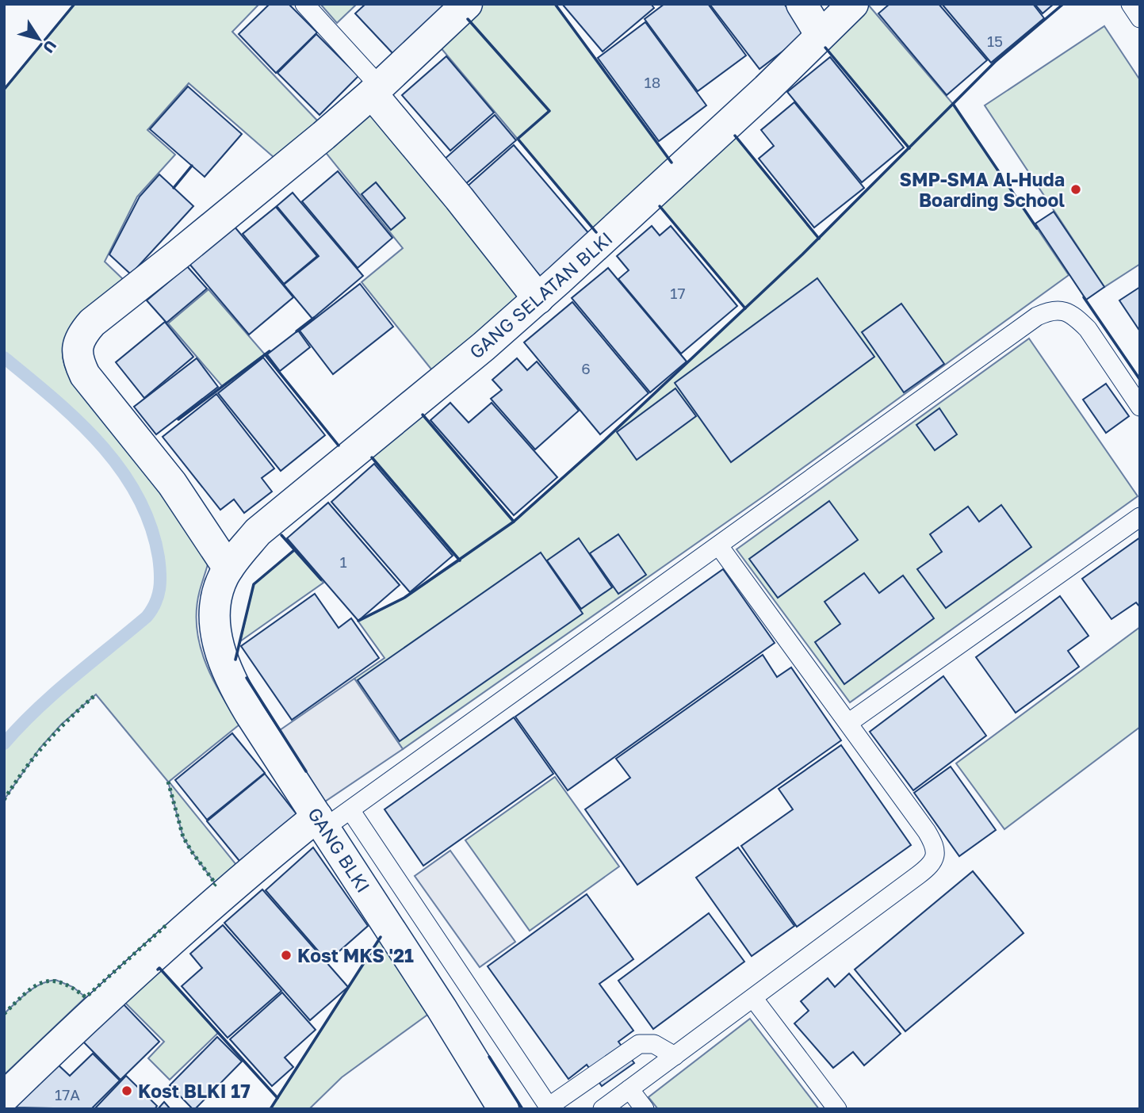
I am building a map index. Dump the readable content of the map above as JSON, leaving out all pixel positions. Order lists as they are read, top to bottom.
{
  "streets": {
    "street": ["GANG SELATAN BLKI", "GANG BLKI"]
  },
  "crossings": [
    ["GANG SELATAN BLKI", "GANG BLKI"]
  ],
  "places": ["SMP-SMA Al-Huda Boarding School", "Kost MKS '21", "Kost BLKI 17"],
  "house_numbers": [
    "15",
    "18",
    "17",
    "6",
    "1",
    "17A"
  ],
  "north": "bottom right"
}
